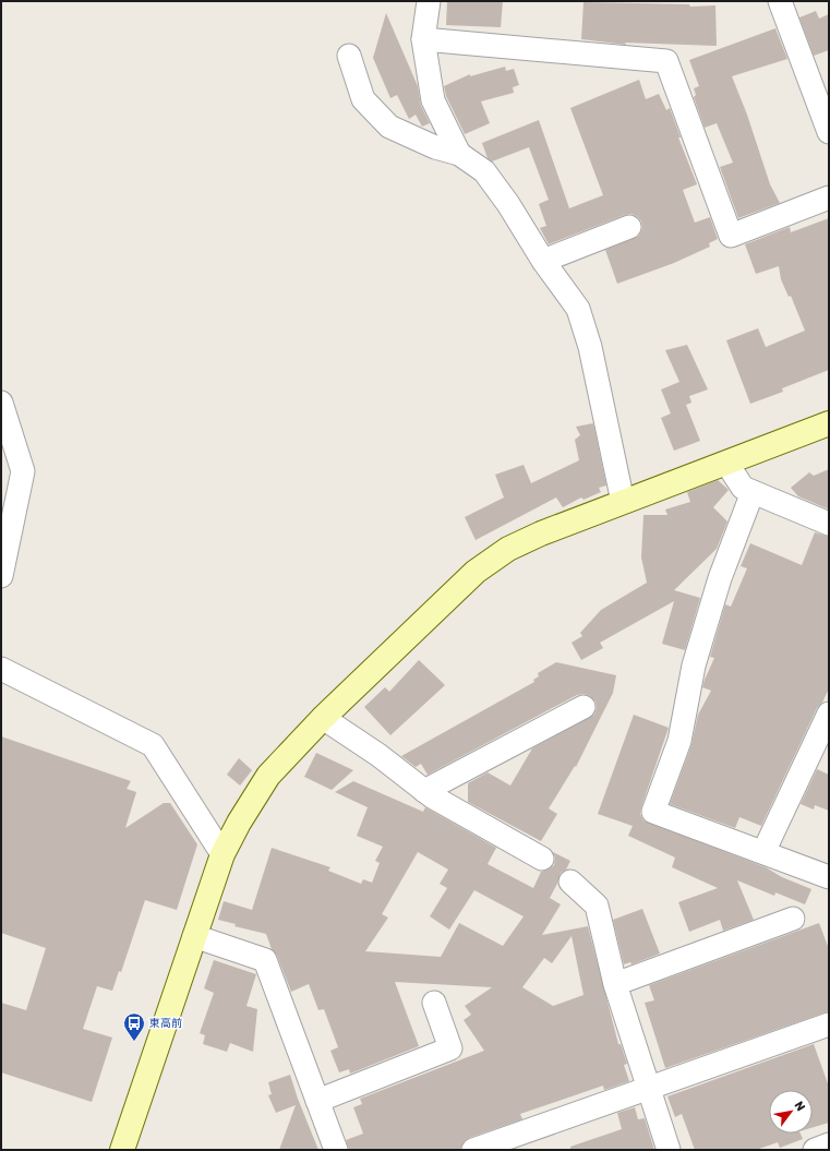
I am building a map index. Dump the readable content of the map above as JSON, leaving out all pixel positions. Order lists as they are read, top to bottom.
{
  "places": {
    "bus stop": ["東高前"]
  },
  "north": "top right"
}
